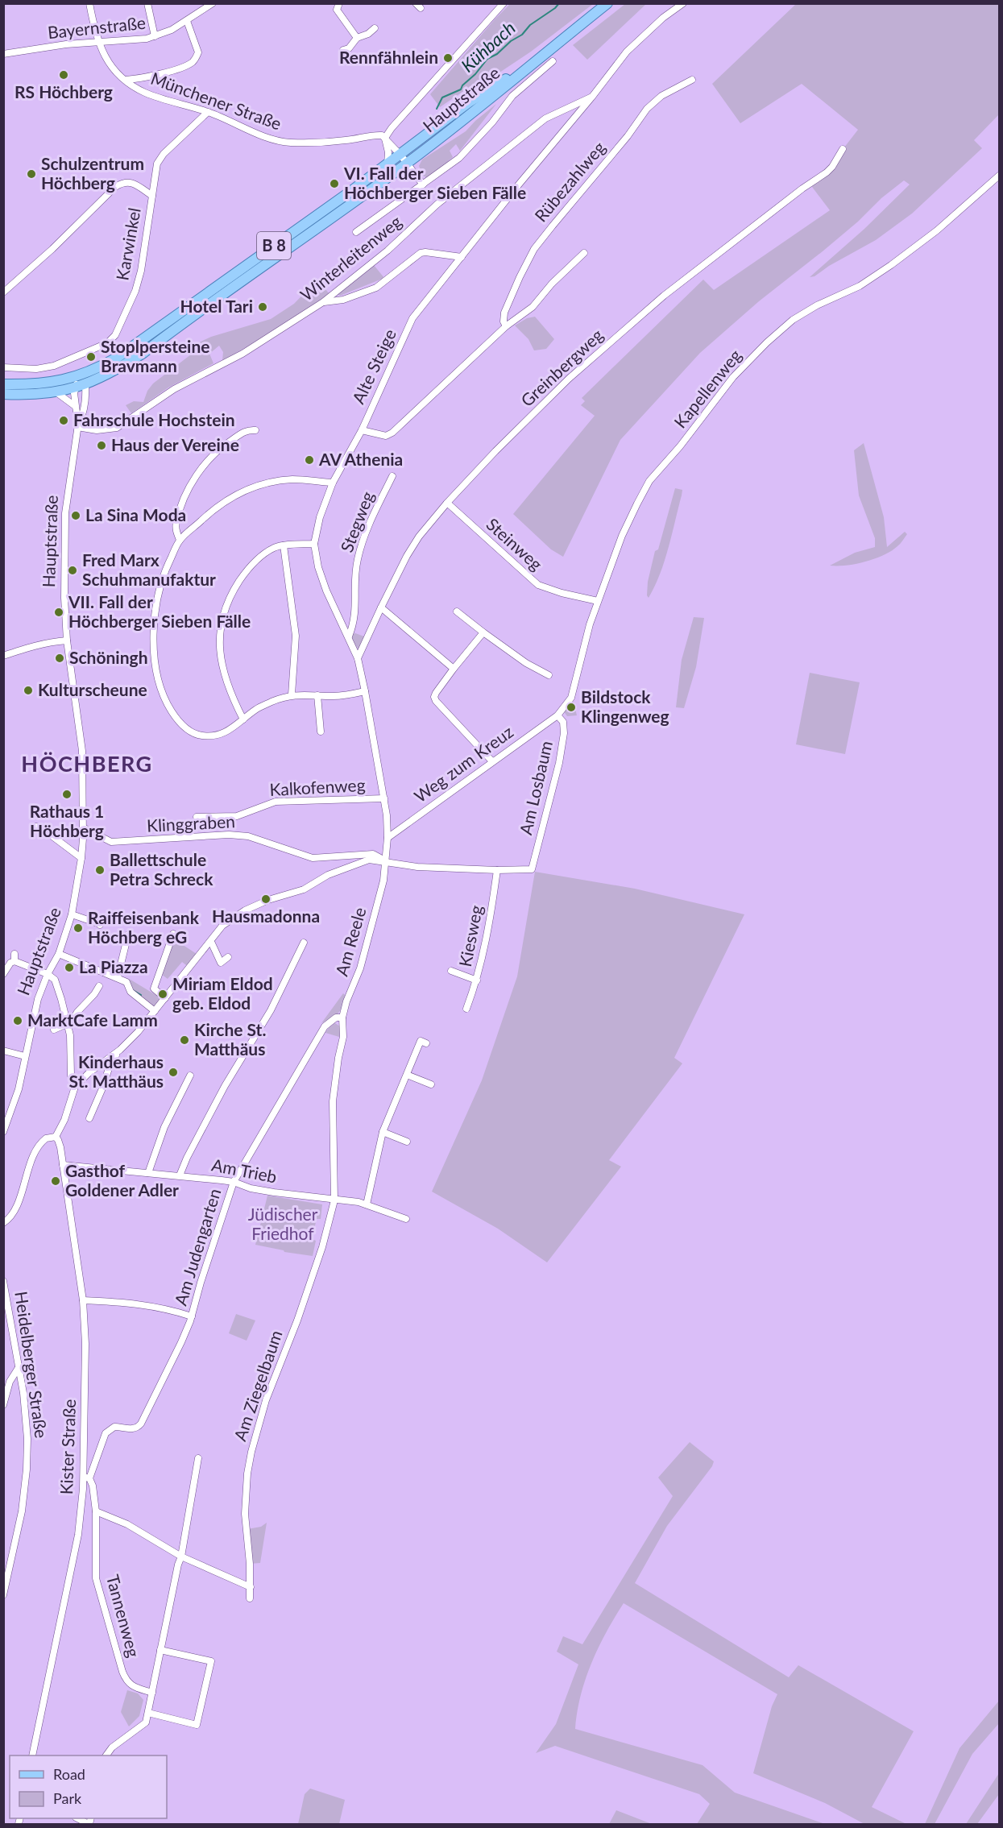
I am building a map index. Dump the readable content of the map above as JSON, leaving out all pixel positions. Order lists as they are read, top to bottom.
{
  "streets": {
    "main road": ["Hauptstraße", "B 8"],
    "street": [
      "Bayernstraße",
      "Münchener Straße",
      "Rübezahlweg",
      "Karwinkel",
      "Winterleitenweg",
      "Alte Steige",
      "Greinbergweg",
      "Kapellenweg",
      "Stegweg",
      "Steinweg",
      "Weg zum Kreuz",
      "Kalkofenweg",
      "Am Losbaum",
      "Klinggraben",
      "Kiesweg",
      "Am Reele",
      "Am Trieb",
      "Am Judengarten",
      "Heidelberger Straße",
      "Am Ziegelbaum",
      "Kister Straße",
      "Tannenweg"
    ]
  },
  "crossings": [
    ["Bayernstraße", "Münchener Straße"],
    ["Hauptstraße", "B 8"],
    ["Hauptstraße", "Winterleitenweg"],
    ["Hauptstraße", "Klinggraben"],
    ["Münchener Straße", "Karwinkel"],
    ["Winterleitenweg", "Alte Steige"],
    ["Alte Steige", "Greinbergweg"],
    ["Alte Steige", "Stegweg"],
    ["Alte Steige", "Am Reele"],
    ["Greinbergweg", "Steinweg"],
    ["Kapellenweg", "Steinweg"],
    ["Kapellenweg", "Weg zum Kreuz"],
    ["Kapellenweg", "Am Losbaum"],
    ["Weg zum Kreuz", "Am Losbaum"],
    ["Weg zum Kreuz", "Am Reele"],
    ["Kalkofenweg", "Am Reele"],
    ["Am Losbaum", "Kiesweg"],
    ["Klinggraben", "Am Reele"],
    ["Am Reele", "Am Trieb"],
    ["Am Reele", "Am Judengarten"],
    ["Am Reele", "Am Ziegelbaum"],
    ["Am Trieb", "Am Judengarten"],
    ["Am Trieb", "Am Ziegelbaum"],
    ["Am Trieb", "Kister Straße"],
    ["Am Judengarten", "Kister Straße"],
    ["Am Judengarten", "Tannenweg"],
    ["Kister Straße", "Tannenweg"]
  ],
  "districts": ["HÖCHBERG"],
  "water": ["Kühbach"],
  "parks": ["Jüdischer Friedhof"],
  "places": [
    "Rennfähnlein",
    "RS Höchberg",
    "Schulzentrum Höchberg",
    "VI. Fall der Höchberger Sieben Fälle",
    "Hotel Tari",
    "Stoplpersteine Bravmann",
    "Fahrschule Hochstein",
    "Haus der Vereine",
    "AV Athenia",
    "La Sina Moda",
    "Fred Marx Schuhmanufaktur",
    "VII. Fall der Höchberger Sieben Fälle",
    "Schöningh",
    "Kulturscheune",
    "Bildstock Klingenweg",
    "Rathaus 1 Höchberg",
    "Ballettschule Petra Schreck",
    "Hausmadonna",
    "Raiffeisenbank Höchberg eG",
    "La Piazza",
    "Miriam Eldod geb. Eldod",
    "MarktCafe Lamm",
    "Kirche St. Matthäus",
    "Kinderhaus St. Matthäus",
    "Gasthof Goldener Adler"
  ],
  "legend": ["Road", "Park"]
}
